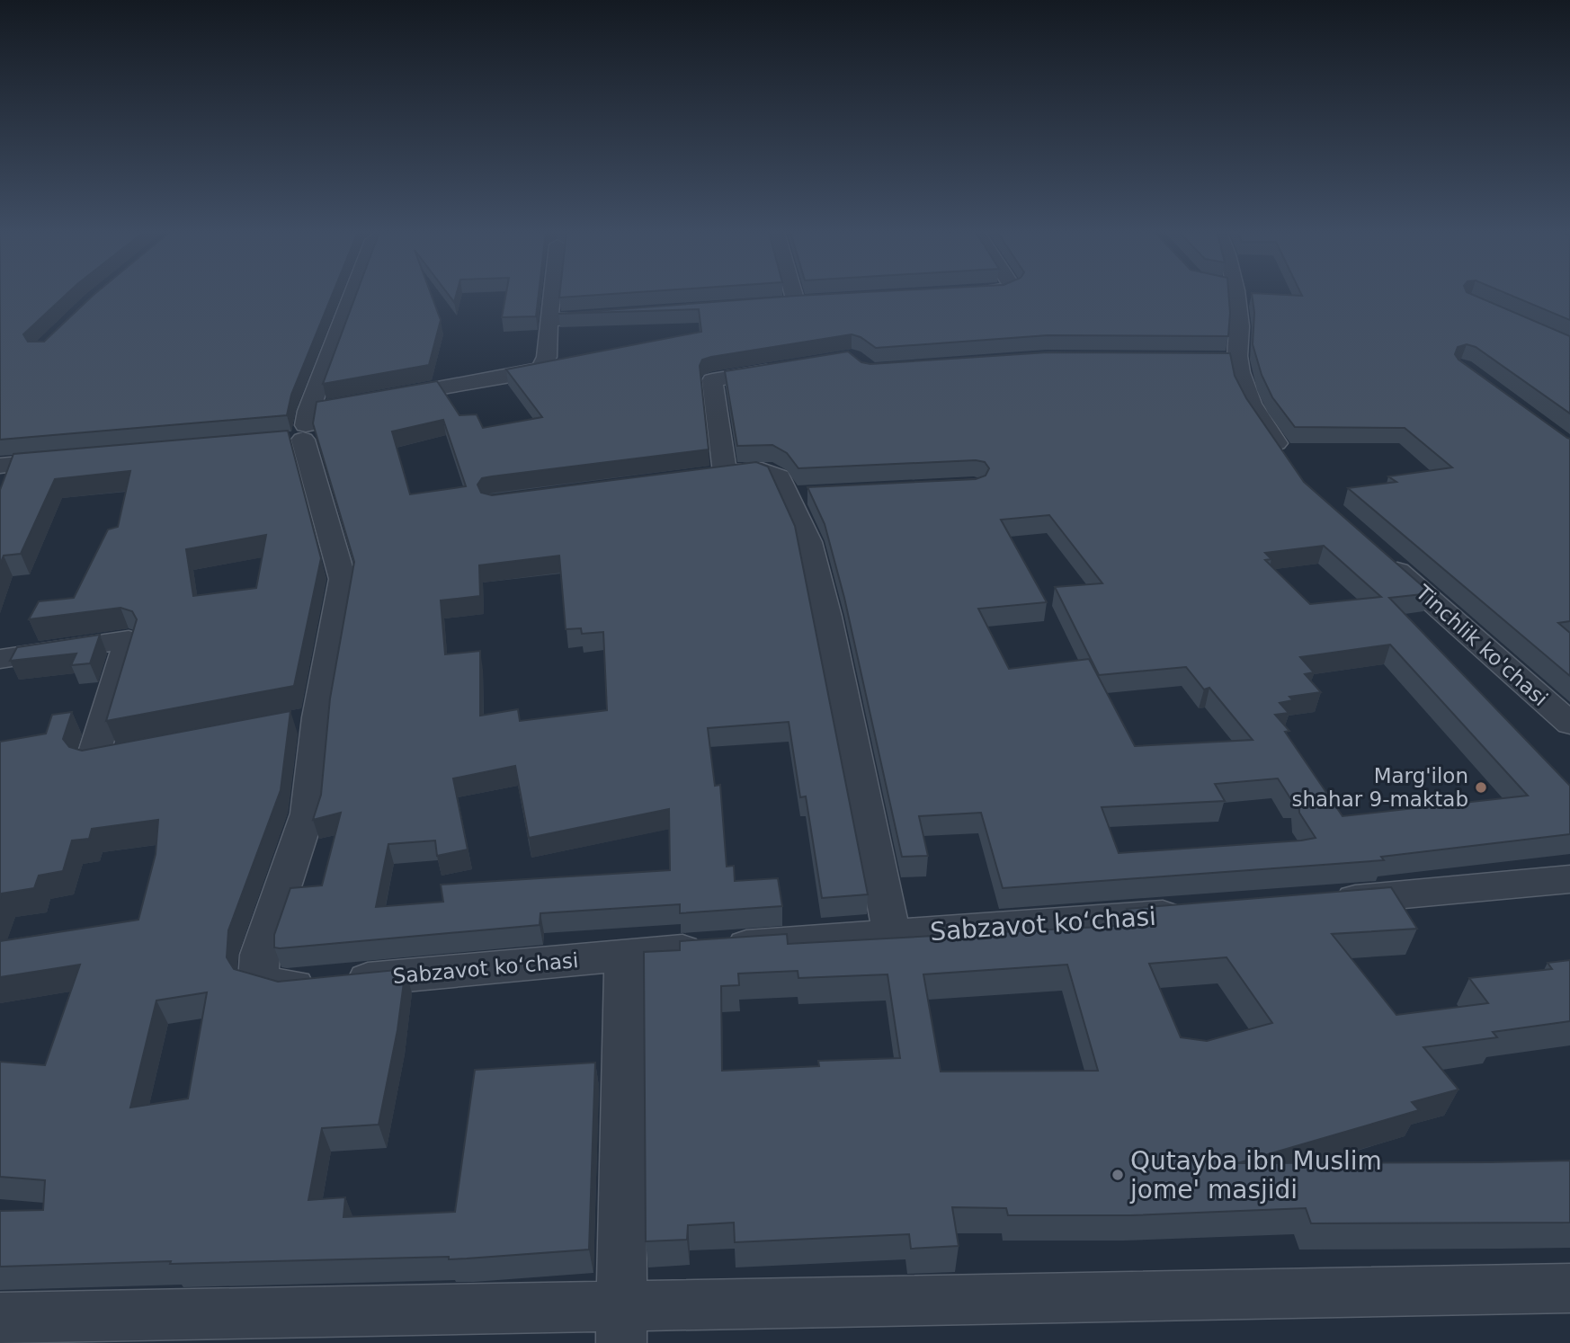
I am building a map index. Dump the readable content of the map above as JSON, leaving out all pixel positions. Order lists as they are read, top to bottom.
{
  "streets": {
    "street": ["Tinchlik ko'chasi", "Sabzavot koʻchasi"]
  },
  "places": ["Marg'ilon shahar 9-maktab", "Qutayba ibn Muslim jome' masjidi"]
}
